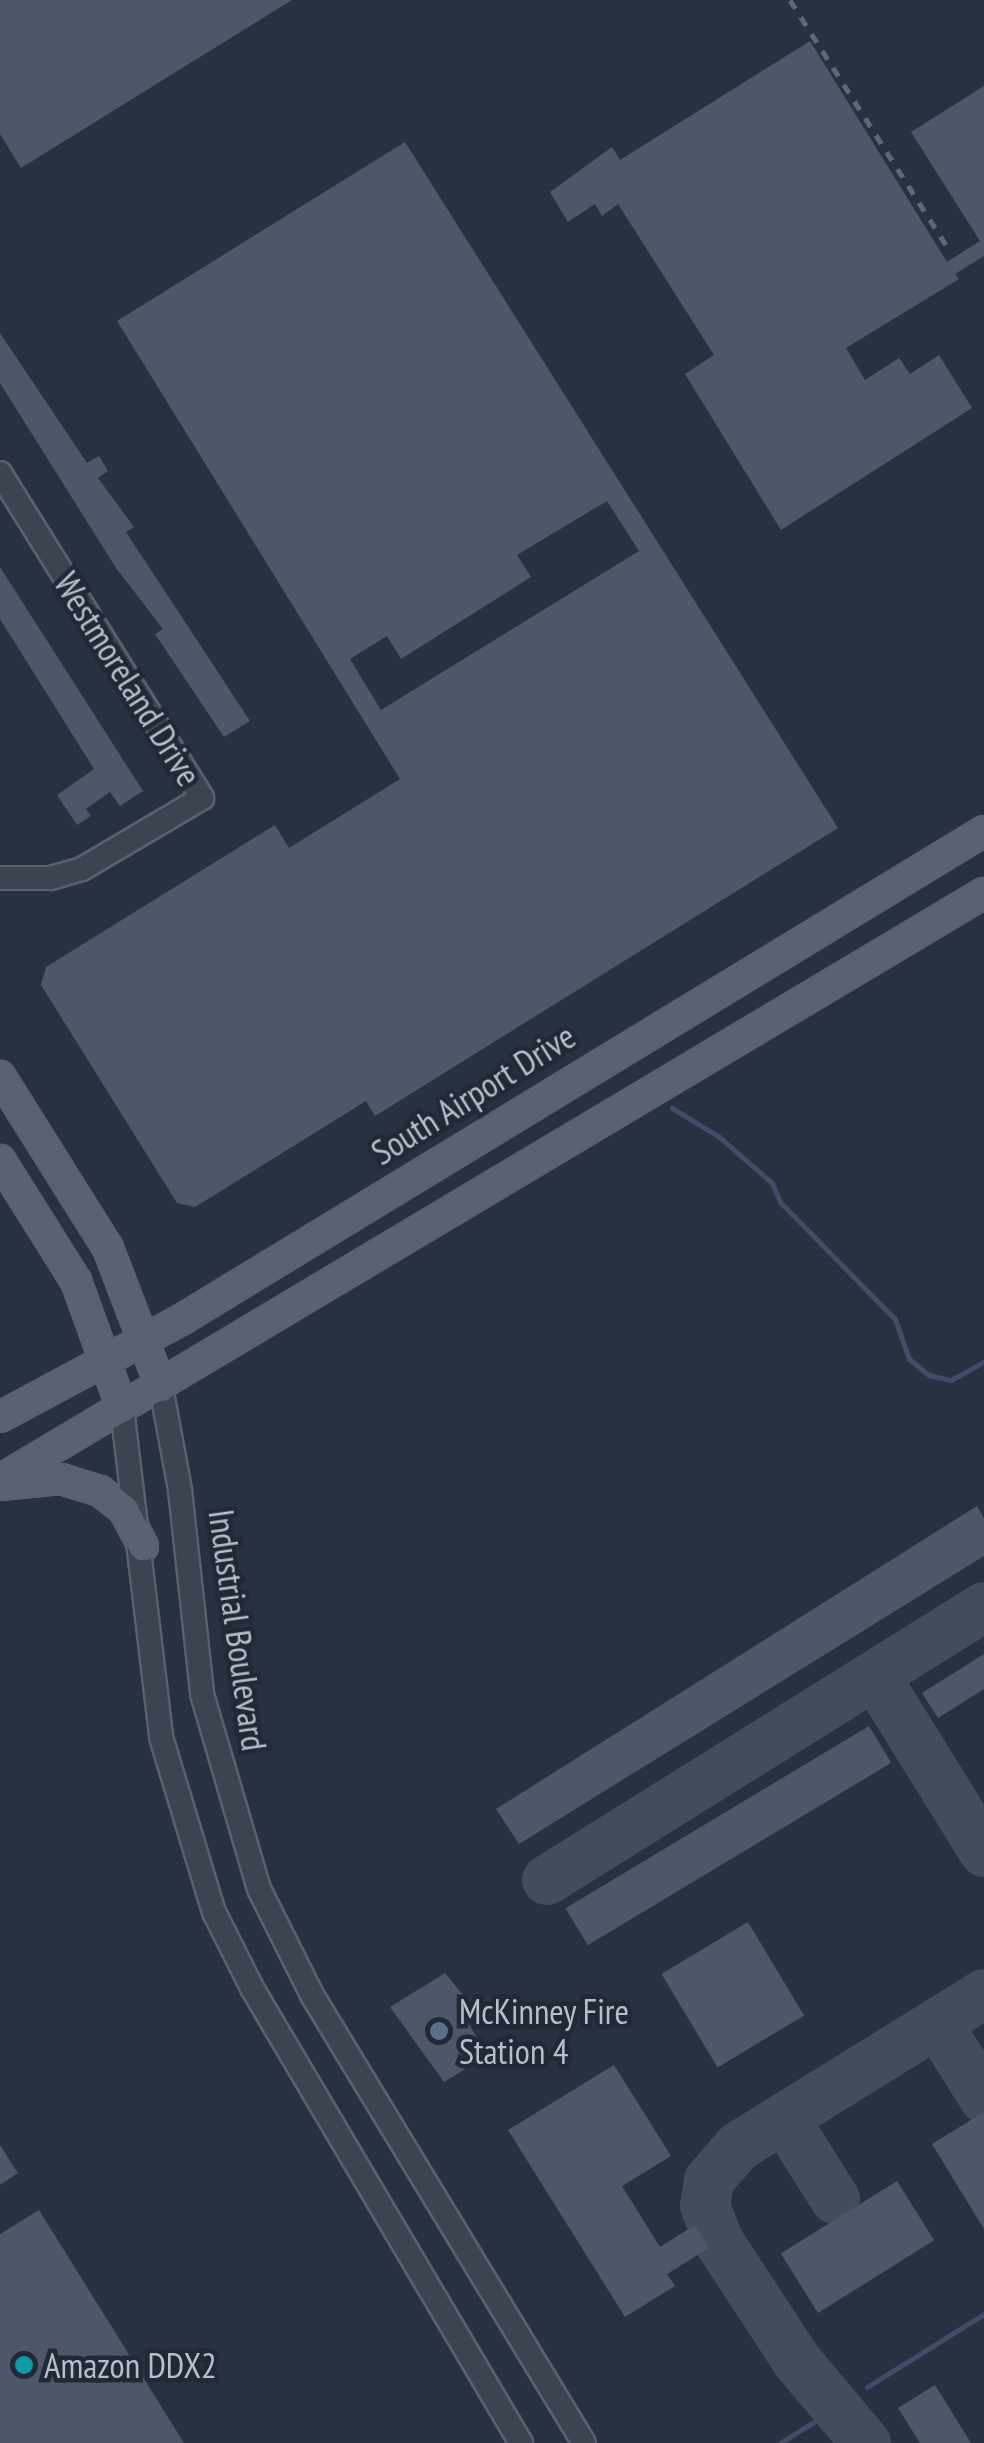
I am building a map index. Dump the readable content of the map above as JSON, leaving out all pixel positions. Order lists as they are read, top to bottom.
{
  "streets": {
    "main road": ["South Airport Drive", "Industrial Boulevard"],
    "street": ["Westmoreland Drive"]
  },
  "crossings": [
    ["South Airport Drive", "Industrial Boulevard"]
  ],
  "places": ["McKinney Fire Station 4", "Amazon DDX2"]
}
